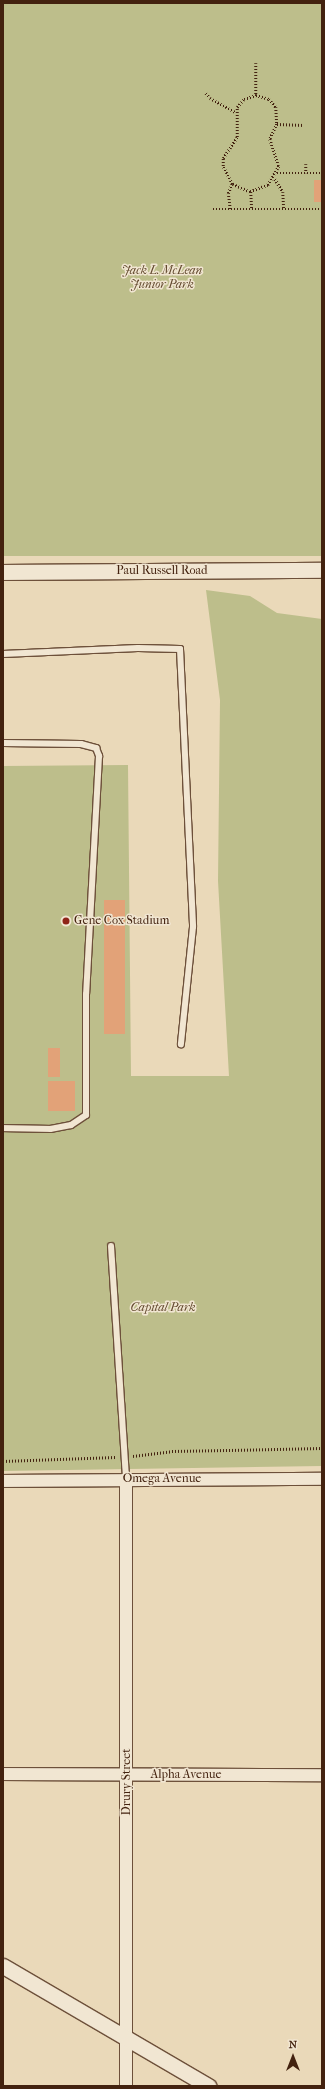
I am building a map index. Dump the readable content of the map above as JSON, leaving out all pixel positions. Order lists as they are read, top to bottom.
{
  "streets": {
    "street": [
      "Paul Russell Road",
      "Omega Avenue",
      "Alpha Avenue",
      "Drury Street"
    ]
  },
  "crossings": [
    ["Omega Avenue", "Drury Street"],
    ["Alpha Avenue", "Drury Street"]
  ],
  "parks": ["Jack L. McLean Junior Park", "Capital Park"],
  "places": ["Gene Cox Stadium"],
  "north": "top"
}
